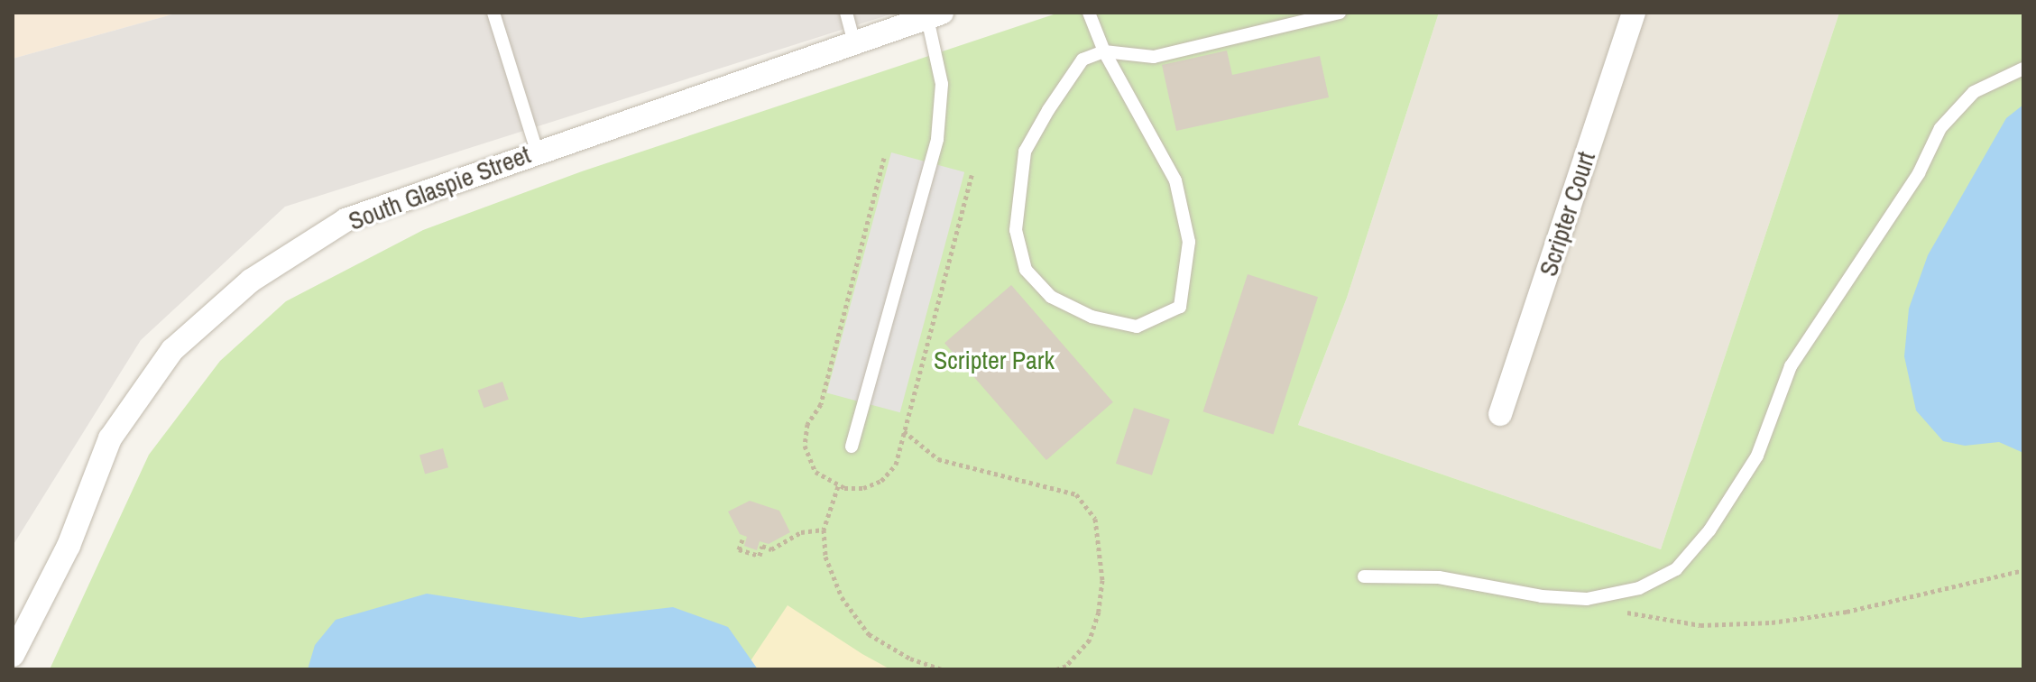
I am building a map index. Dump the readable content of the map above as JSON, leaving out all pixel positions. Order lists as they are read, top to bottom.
{
  "streets": {
    "street": ["South Glaspie Street", "Scripter Court"]
  },
  "parks": ["Scripter Park"]
}
